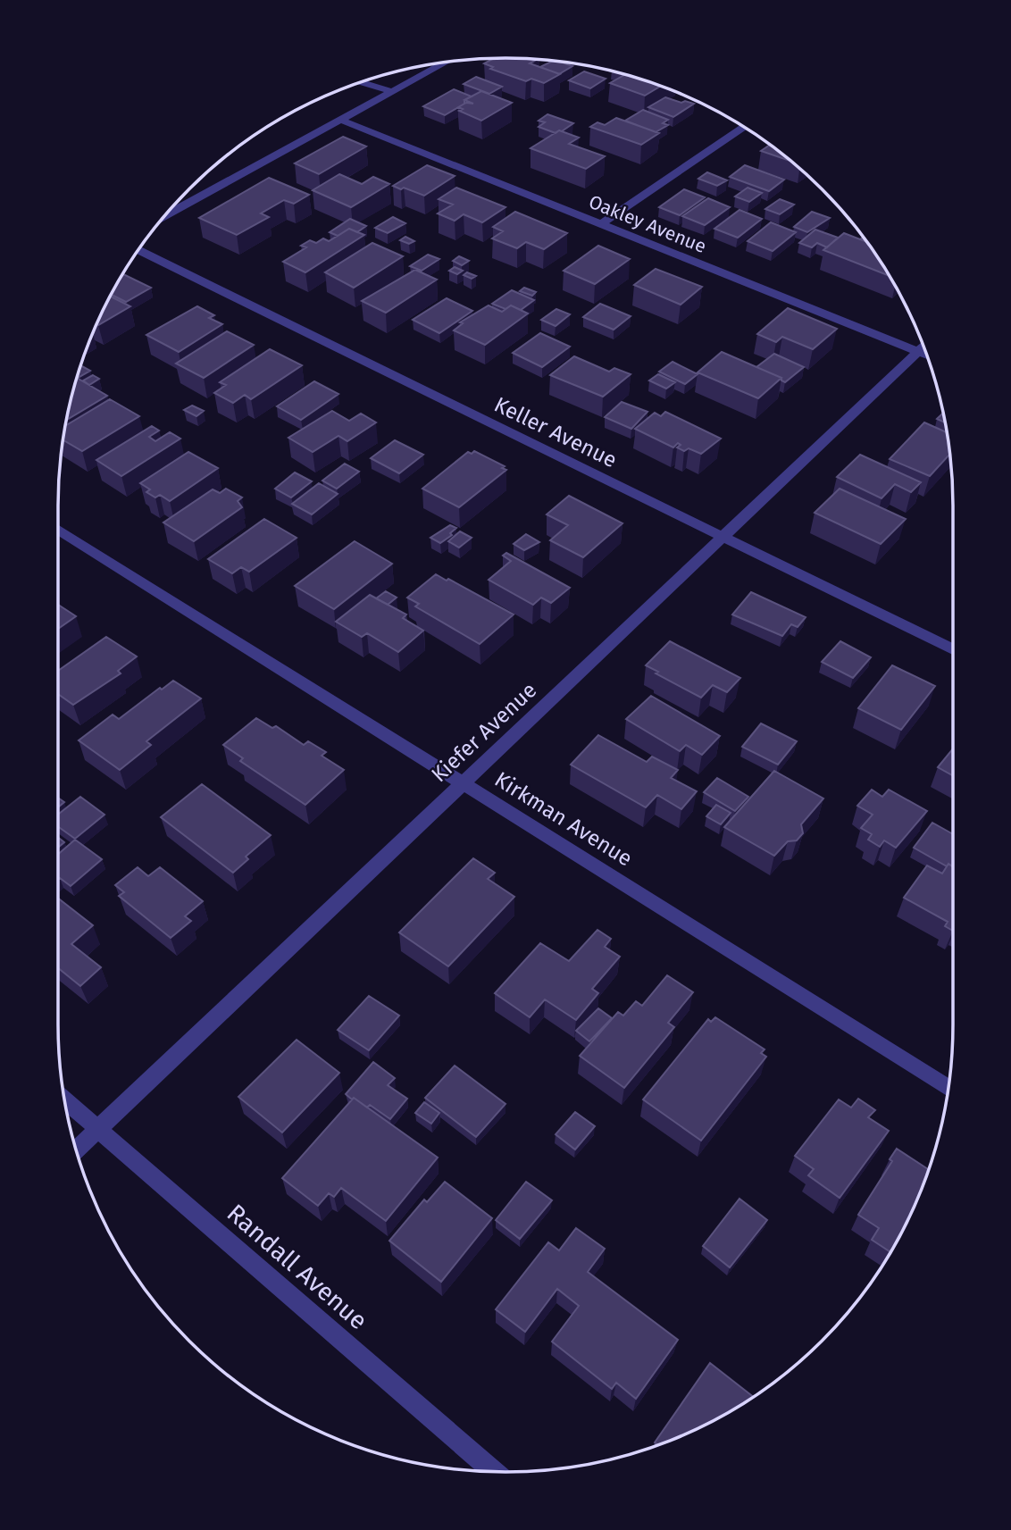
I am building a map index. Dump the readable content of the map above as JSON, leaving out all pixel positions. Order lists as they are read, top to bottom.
{
  "streets": {
    "street": [
      "Oakley Avenue",
      "Keller Avenue",
      "Kiefer Avenue",
      "Kirkman Avenue",
      "Randall Avenue"
    ]
  },
  "crossings": [
    ["Oakley Avenue", "Kiefer Avenue"],
    ["Keller Avenue", "Kiefer Avenue"],
    ["Kiefer Avenue", "Kirkman Avenue"],
    ["Kiefer Avenue", "Randall Avenue"]
  ]
}
